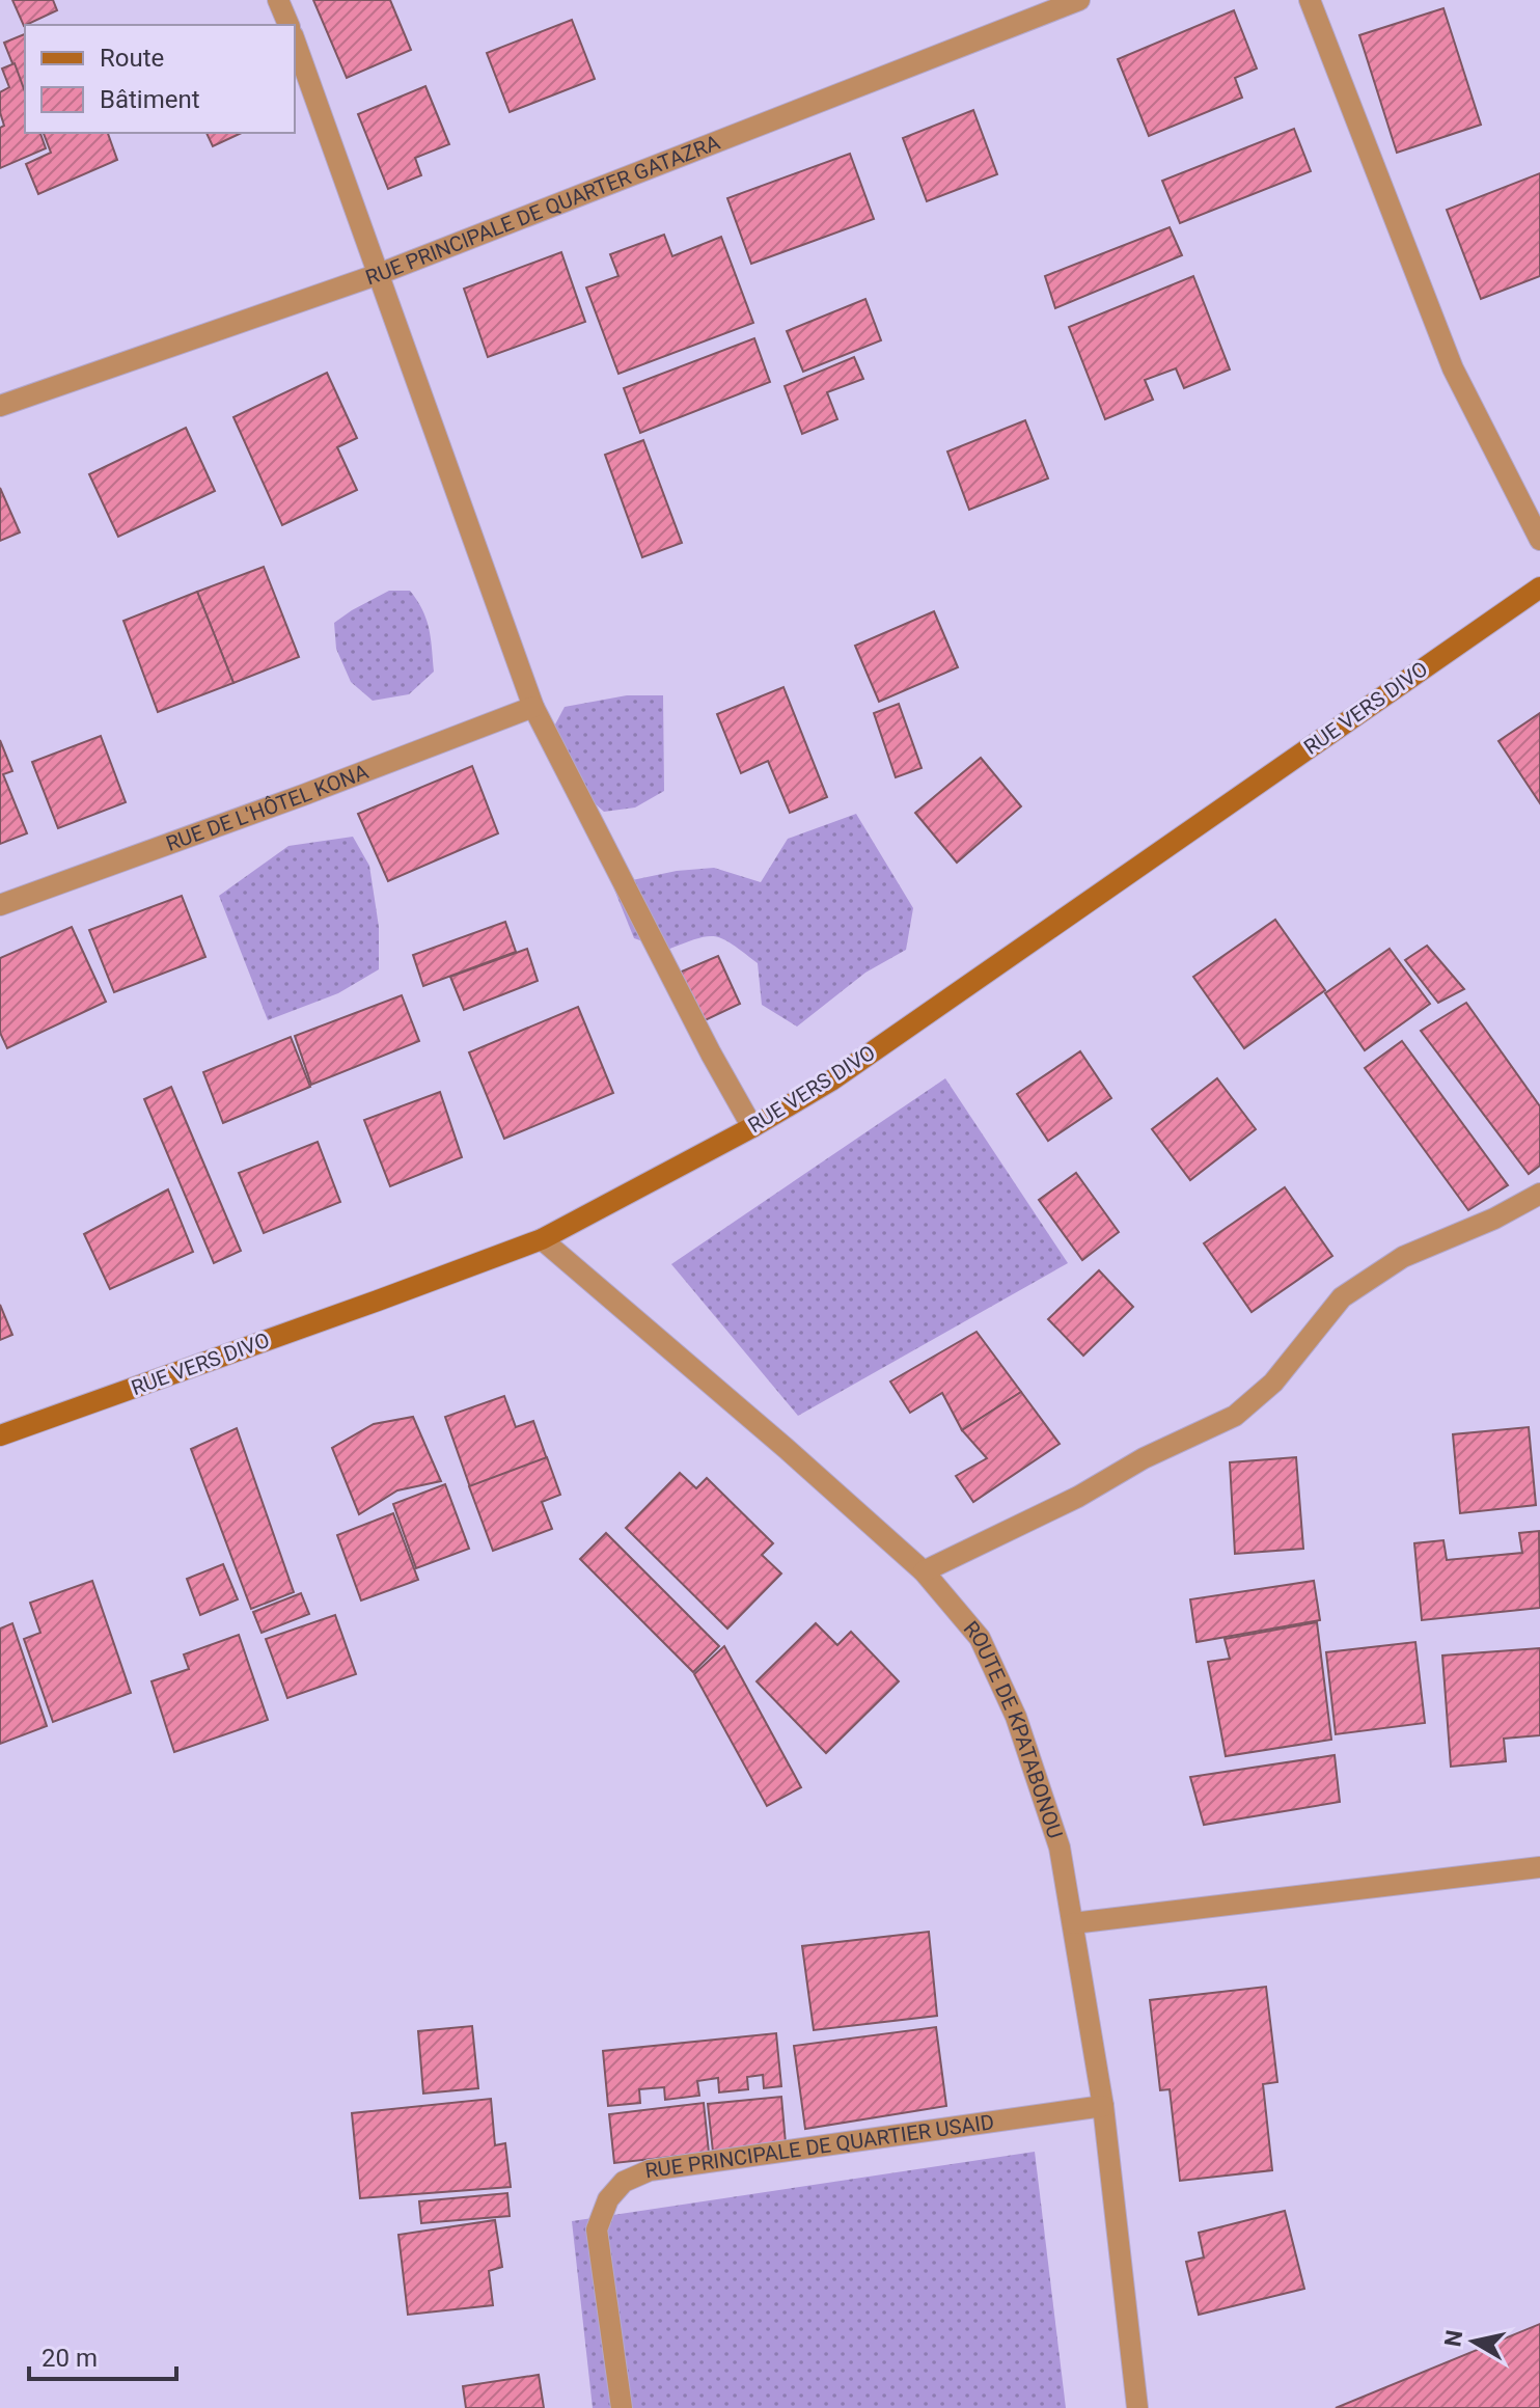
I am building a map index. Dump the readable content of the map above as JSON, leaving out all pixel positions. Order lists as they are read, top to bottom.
{
  "streets": {
    "main road": ["RUE VERS DIVO"],
    "street": [
      "RUE PRINCIPALE DE QUARTER GATAZRA",
      "RUE DE L'HÔTEL KONA",
      "ROUTE DE KPATABONOU",
      "RUE PRINCIPALE DE QUARTIER USAID"
    ]
  },
  "crossings": [
    ["RUE VERS DIVO", "ROUTE DE KPATABONOU"],
    ["ROUTE DE KPATABONOU", "RUE PRINCIPALE DE QUARTIER USAID"]
  ],
  "legend": ["Route", "Bâtiment"],
  "scale_bar": "20 m",
  "north": "left"
}
